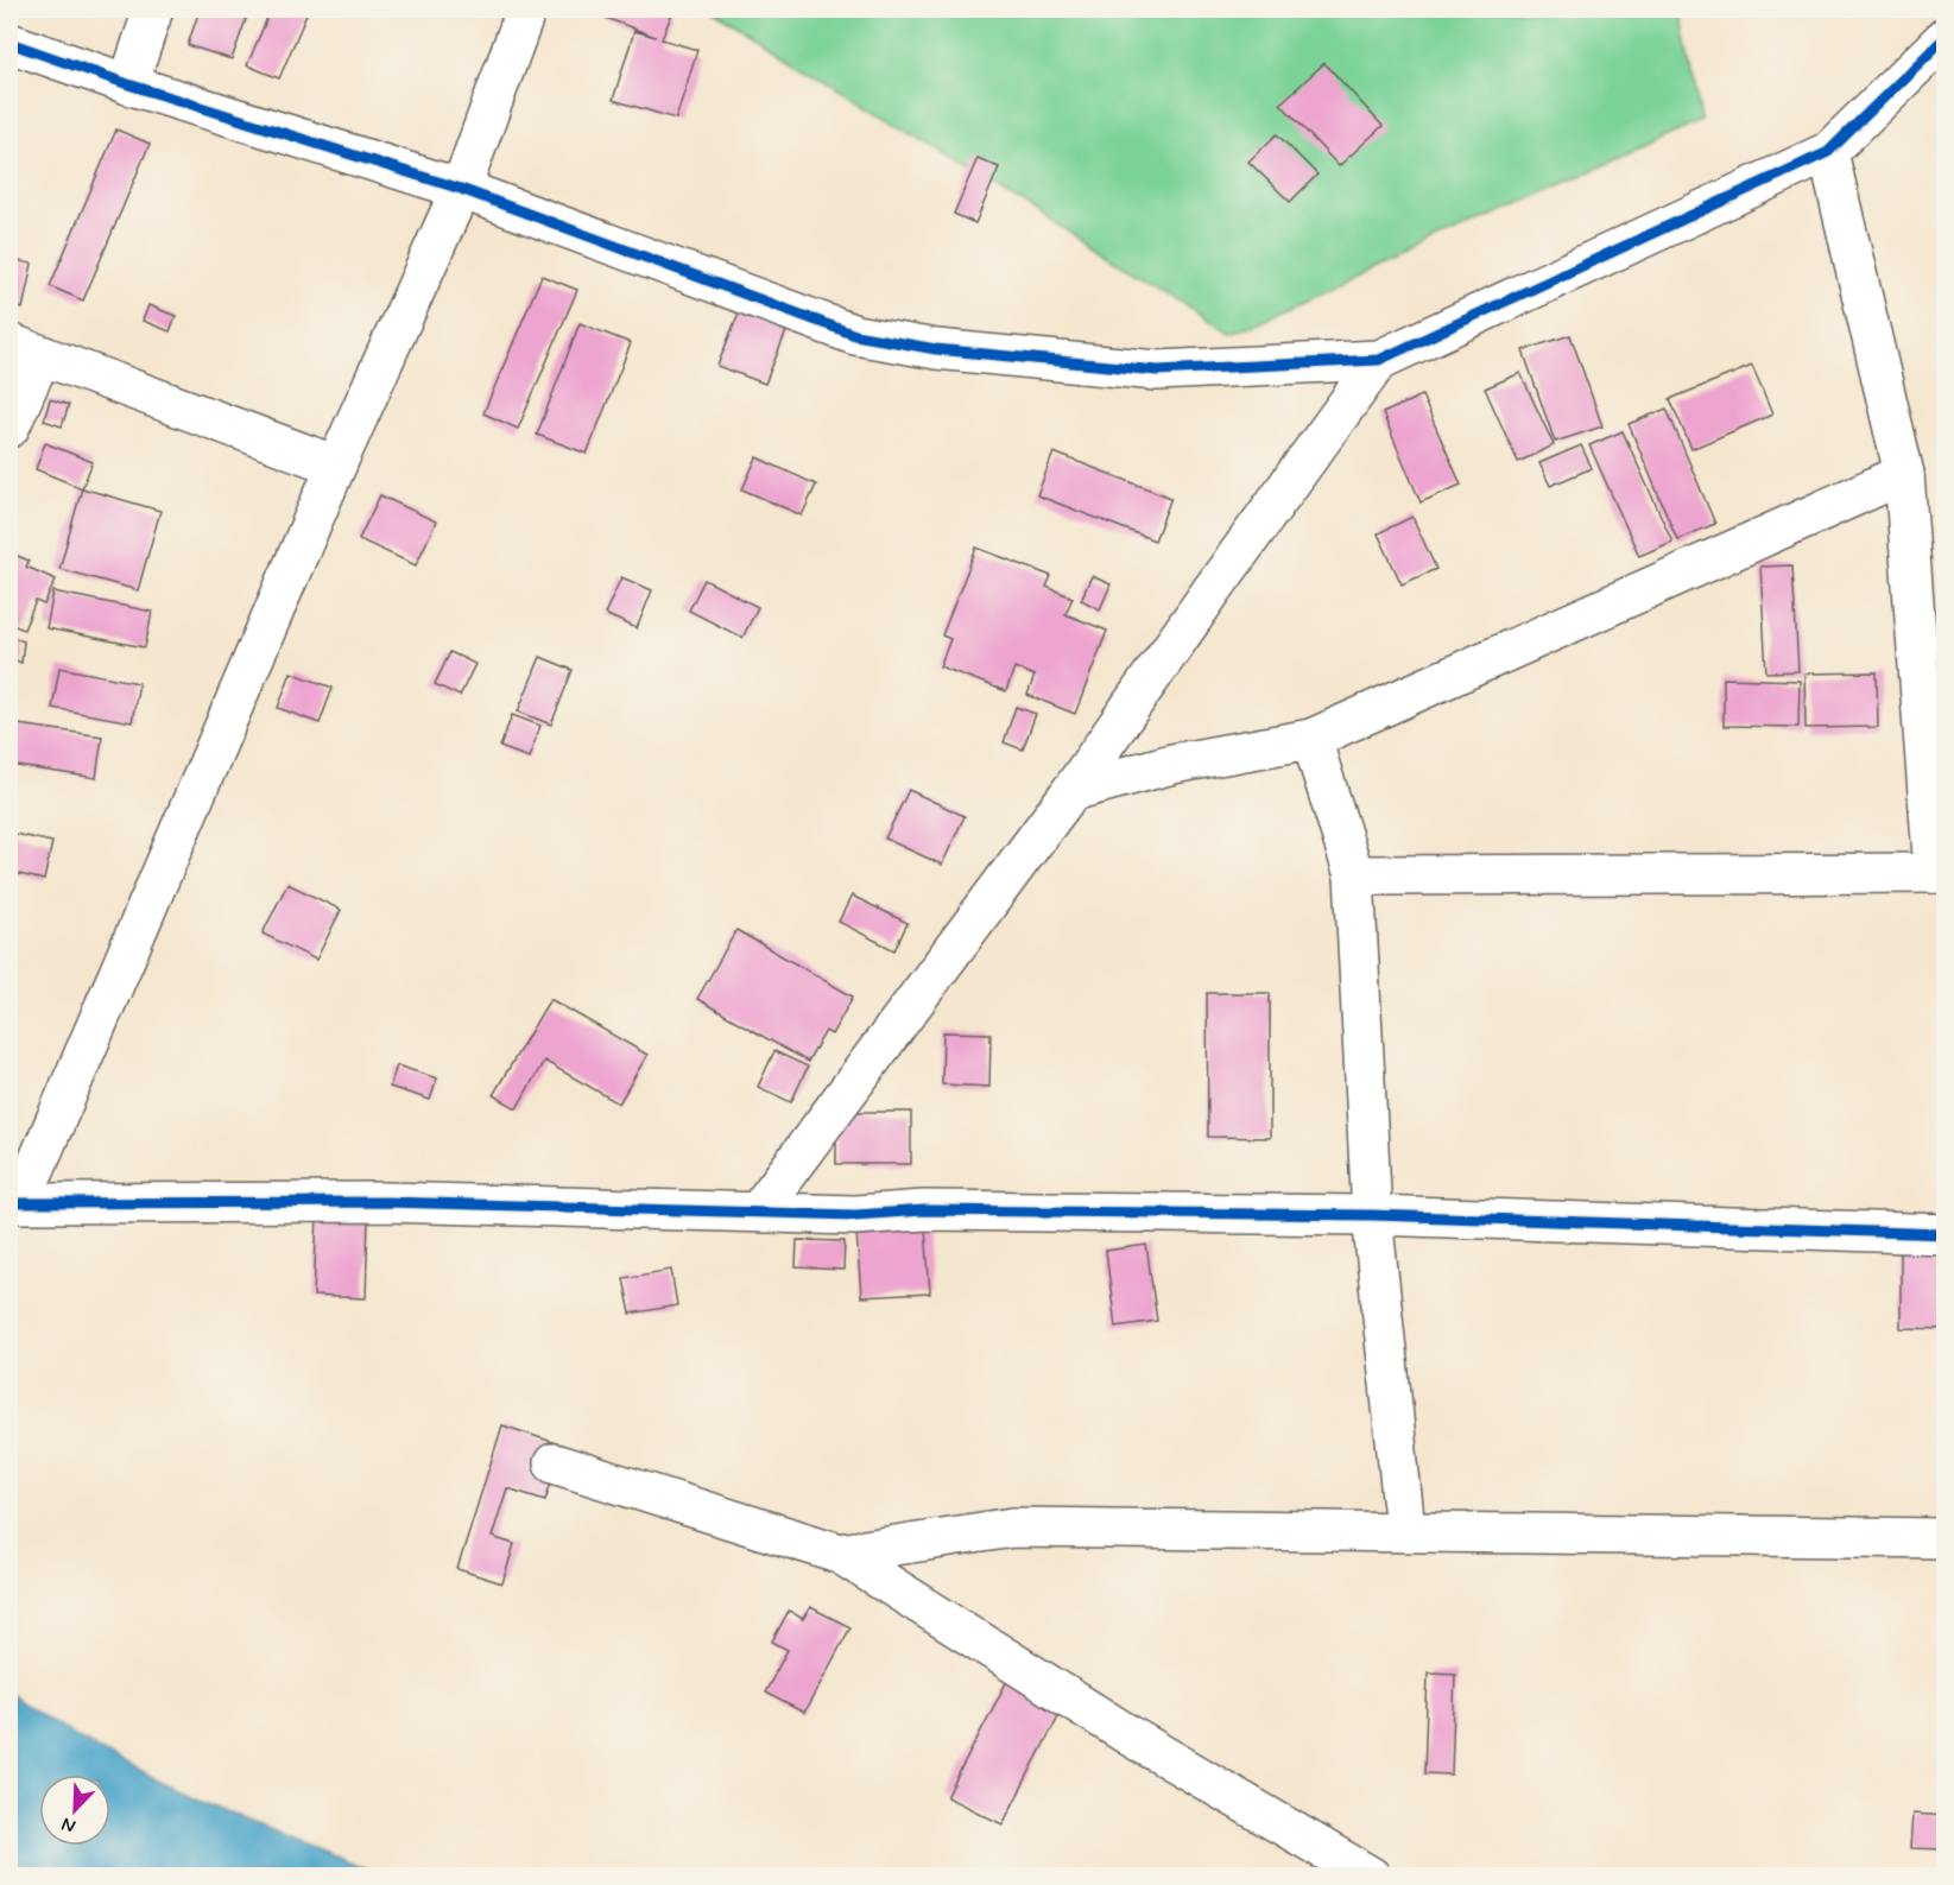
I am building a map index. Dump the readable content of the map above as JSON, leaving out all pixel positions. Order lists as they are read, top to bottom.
{
  "north": "bottom left"
}
